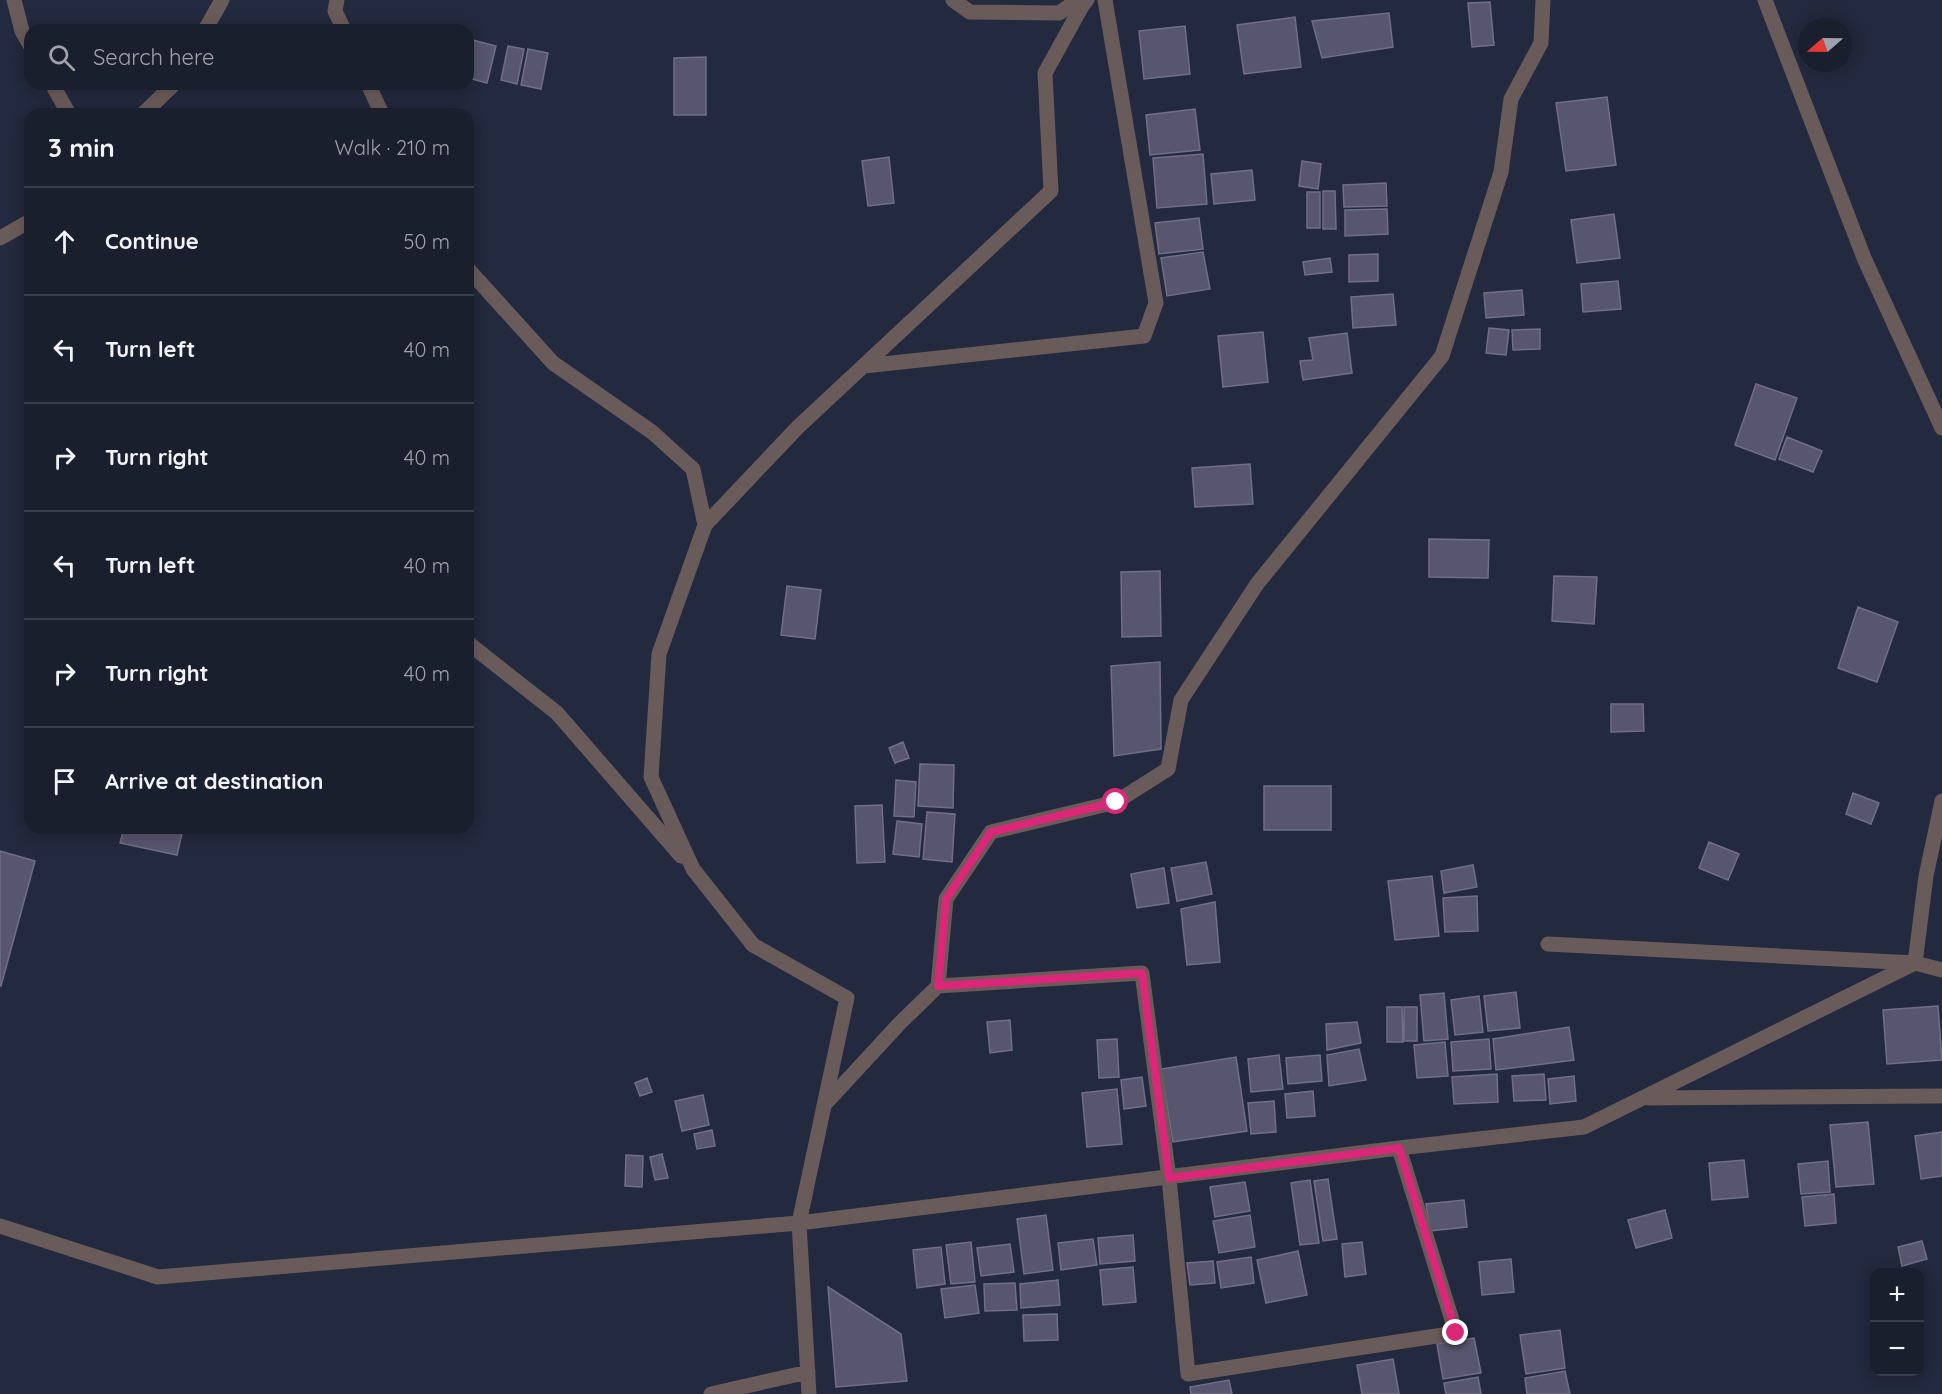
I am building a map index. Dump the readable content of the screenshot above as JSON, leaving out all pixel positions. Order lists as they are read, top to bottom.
{
  "north": "left",
  "page": {
    "search": "Search here",
    "heading": ["3 min", "Walk · 210 m"],
    "list": [
      ["Continue", "50 m"],
      ["Turn left", "40 m"],
      ["Turn right", "40 m"],
      ["Turn left", "40 m"],
      ["Turn right", "40 m"],
      "Arrive at destination"
    ],
    "map_buttons": ["+", "−"]
  }
}
